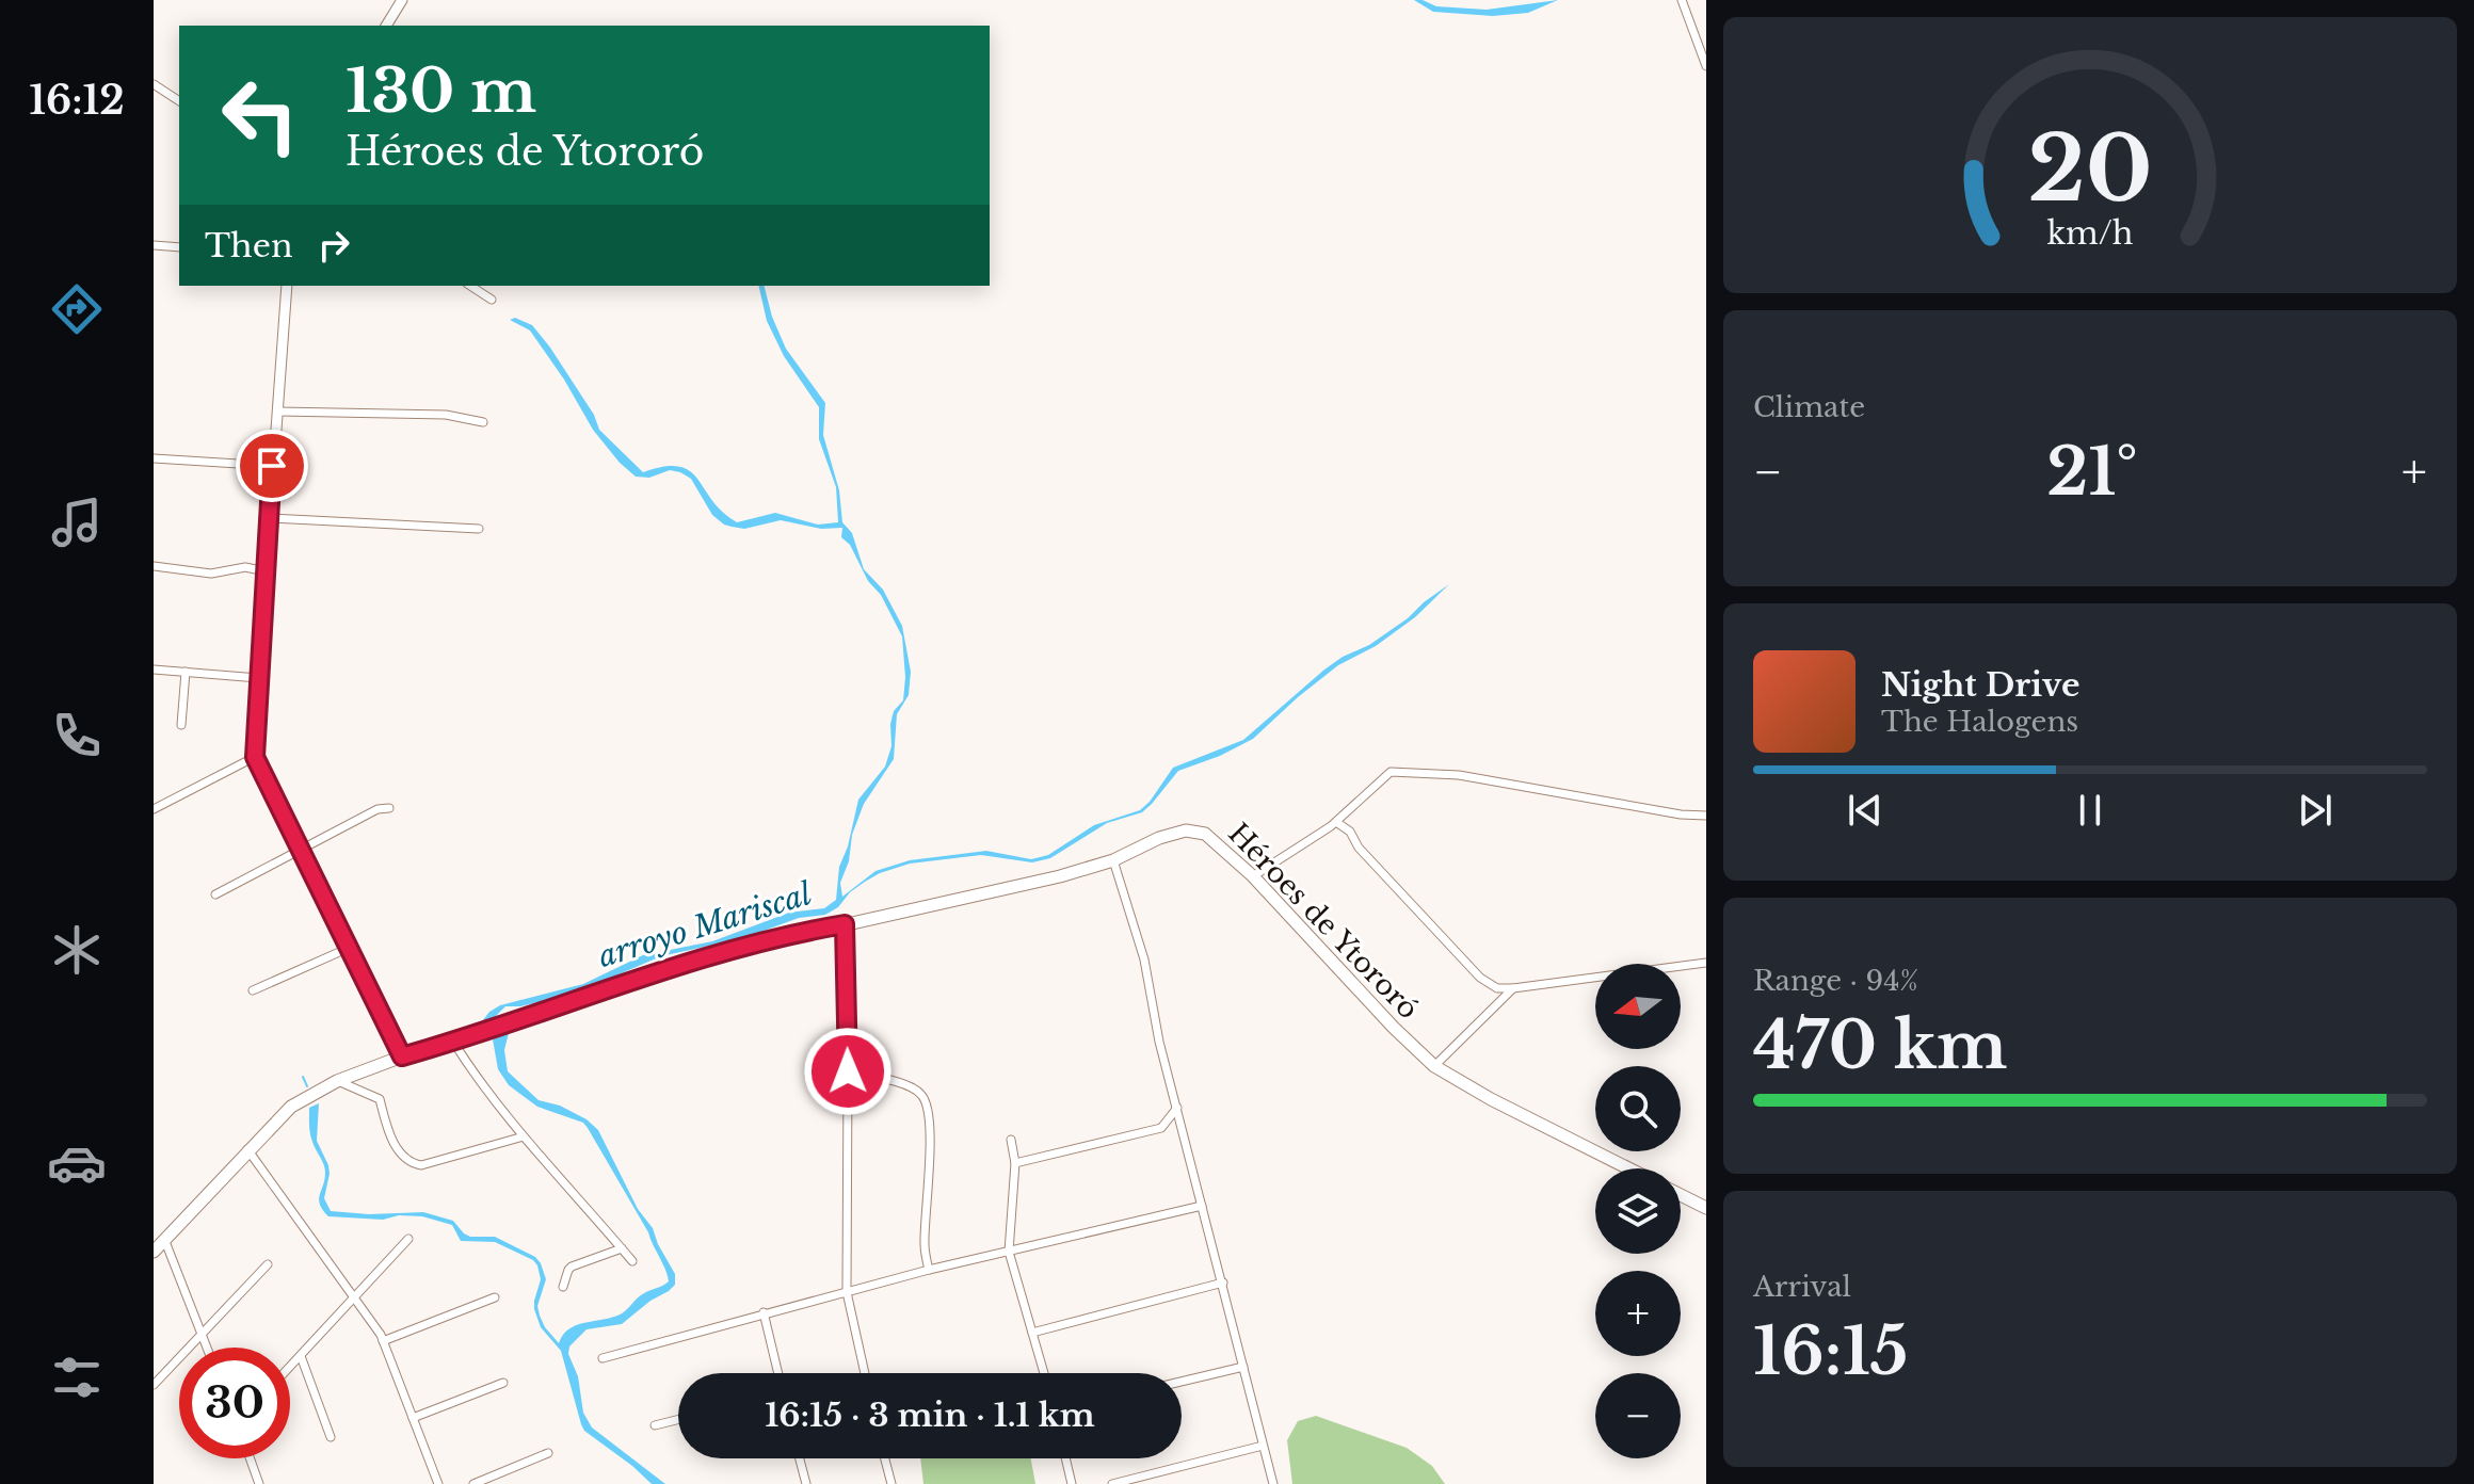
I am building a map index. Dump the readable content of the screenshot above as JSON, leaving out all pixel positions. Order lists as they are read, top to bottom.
{
  "streets": {
    "main road": ["Héroes de Ytororó"]
  },
  "water": ["arroyo Mariscal"],
  "north": "left",
  "page": {
    "tabs": "16:12",
    "turn": ["130 m", "Héroes de Ytororó"],
    "then": "Then",
    "tile": [
      "Climate",
      ["Range · 94%", "470 km"],
      ["Arrival", "16:15"]
    ],
    "heat": ["−", "21°", "+"],
    "song": ["Night Drive", "The Halogens"],
    "map_buttons": ["+", "−"],
    "limit": "30",
    "trip": "16:15 · 3 min · 1.1 km",
    "gauge": ["20", "km/h"]
  }
}
